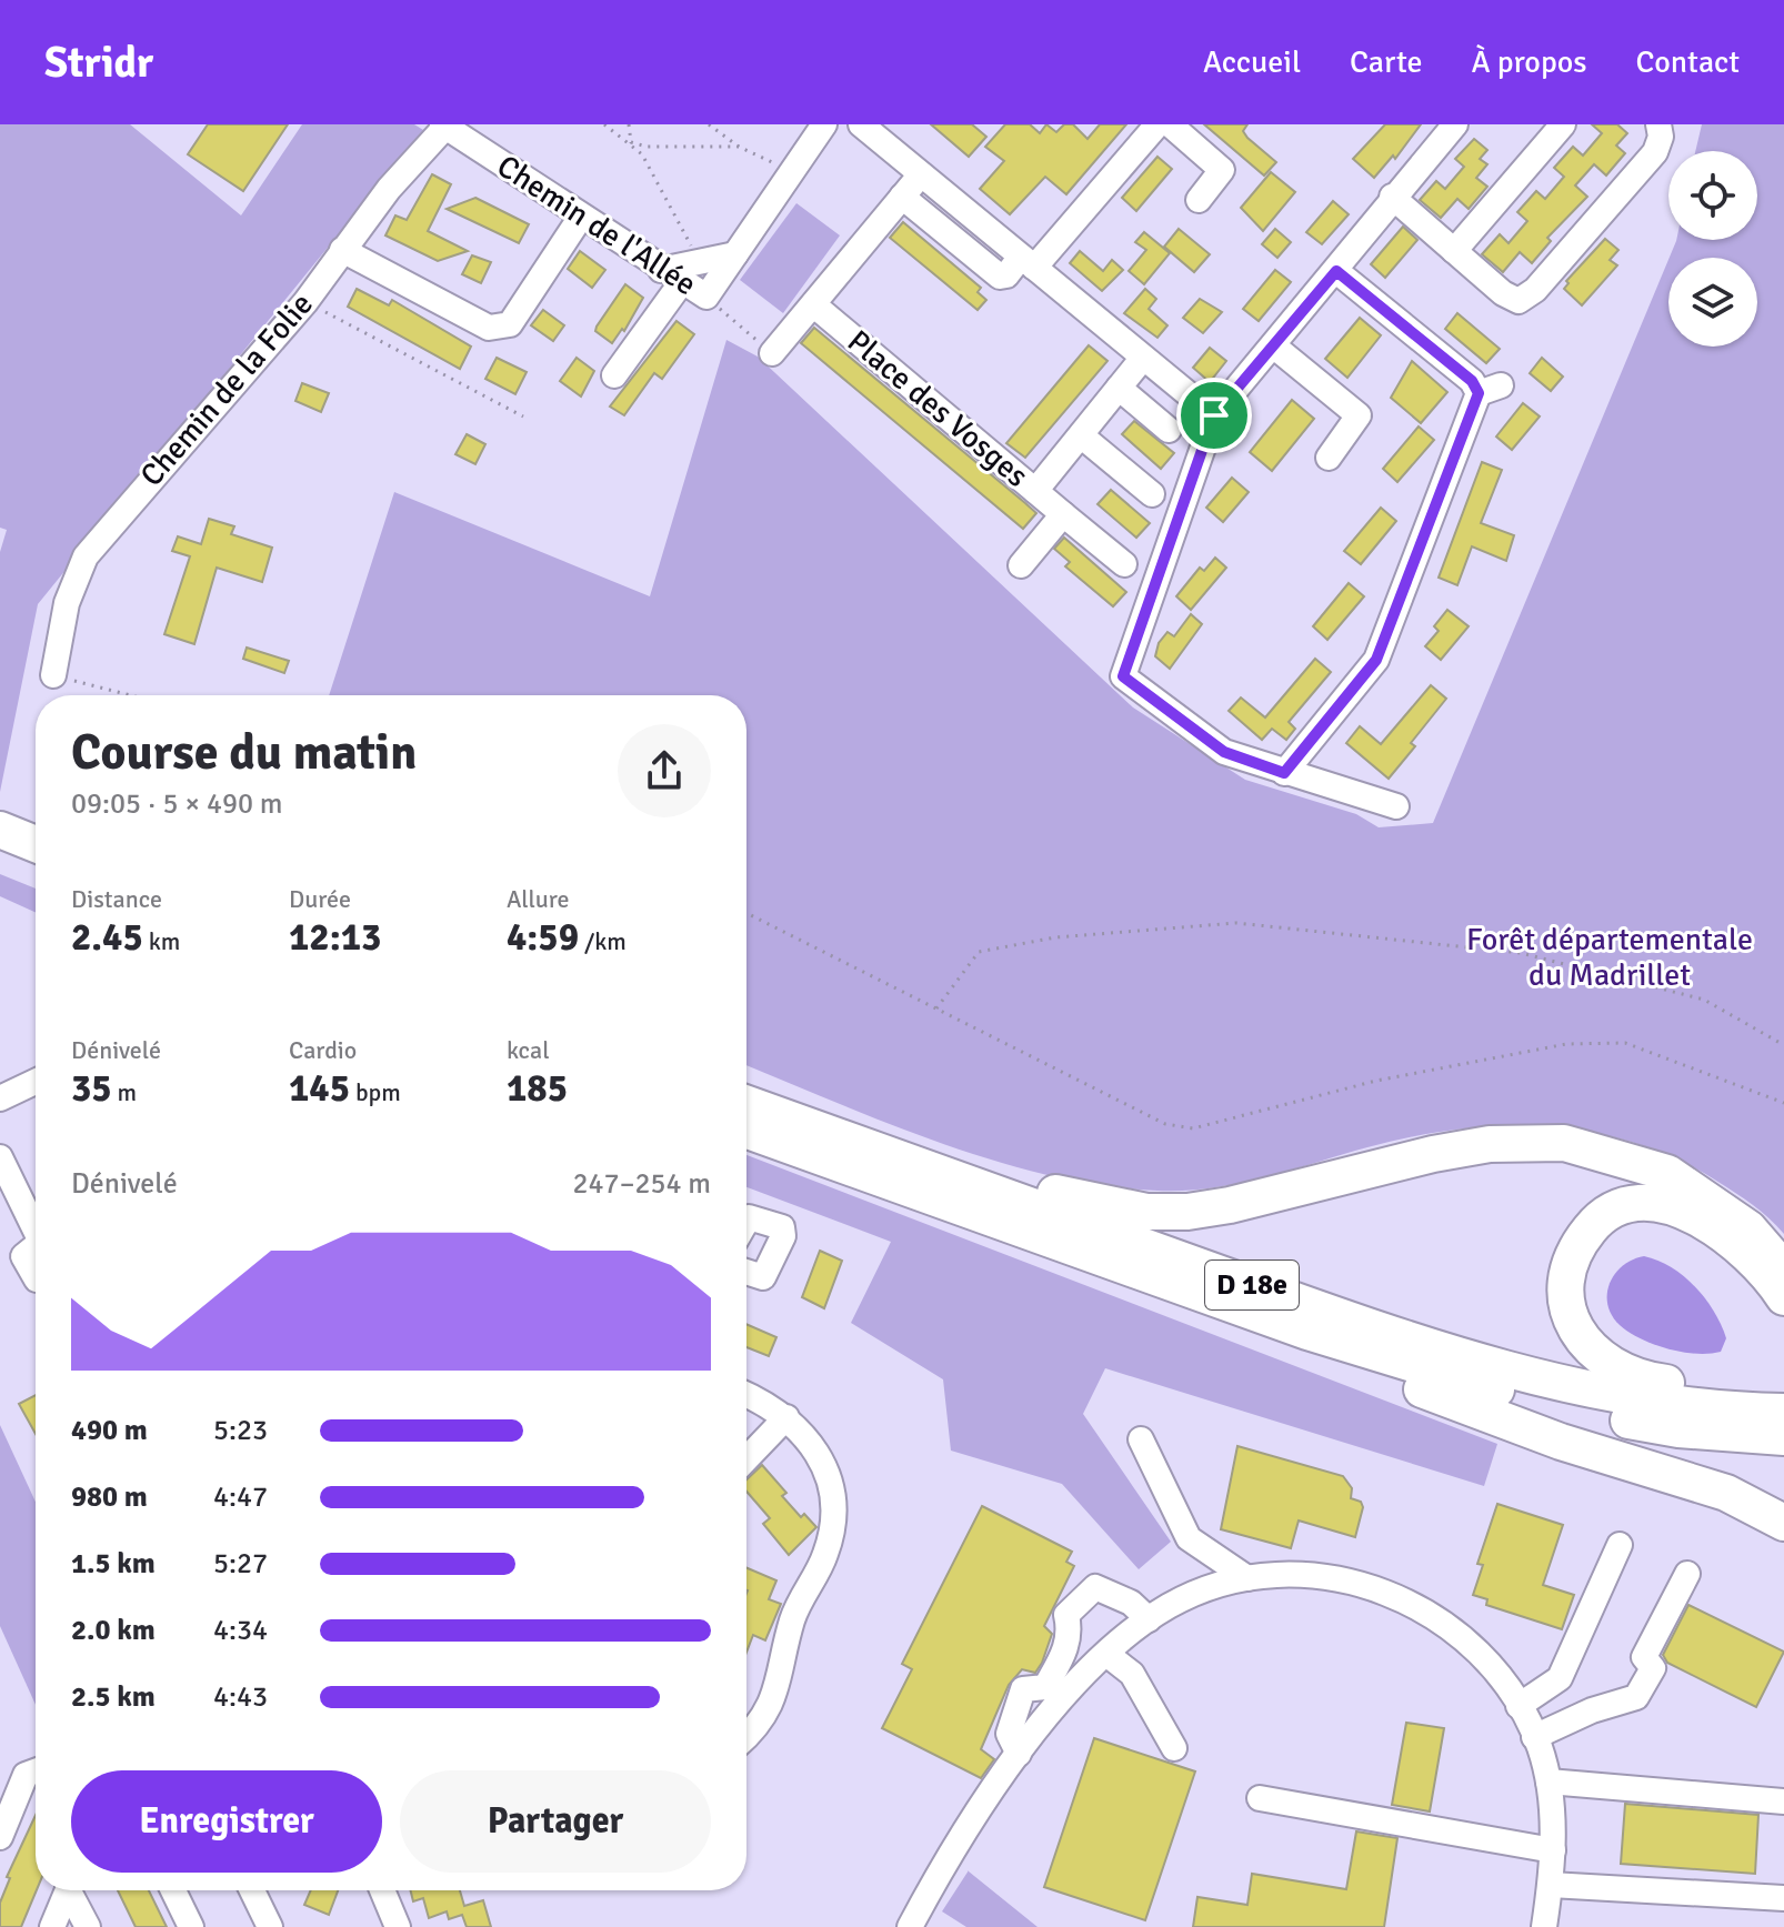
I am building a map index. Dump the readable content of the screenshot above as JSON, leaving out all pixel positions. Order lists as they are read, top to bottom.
{
  "streets": {
    "highway": ["D 18e"],
    "street": ["Chemin de l'Allée", "Chemin de la Folie", "Place des Vosges"]
  },
  "crossings": [
    ["Chemin de l'Allée", "Chemin de la Folie"]
  ],
  "parks": ["Forêt départementale du Madrillet"],
  "page": {
    "header": "Stridr",
    "nav": [
      "Accueil",
      "Carte",
      "À propos",
      "Contact"
    ],
    "heading": ["Course du matin", "09:05 · 5 × 490 m"],
    "stats": [
      ["Distance", "2.45 km"],
      ["Durée", "12:13"],
      ["Allure", "4:59 /km"],
      ["Dénivelé", "35 m"],
      ["Cardio", "145 bpm"],
      ["kcal", "185"]
    ],
    "chart": ["Dénivelé", "247–254 m"],
    "list": [
      {
        "name": "490 m",
        "note": "5:23"
      },
      {
        "name": "980 m",
        "note": "4:47"
      },
      {
        "name": "1.5 km",
        "note": "5:27"
      },
      {
        "name": "2.0 km",
        "note": "4:34"
      },
      {
        "name": "2.5 km",
        "note": "4:43"
      }
    ],
    "buttons": ["Enregistrer", "Partager"]
  }
}
